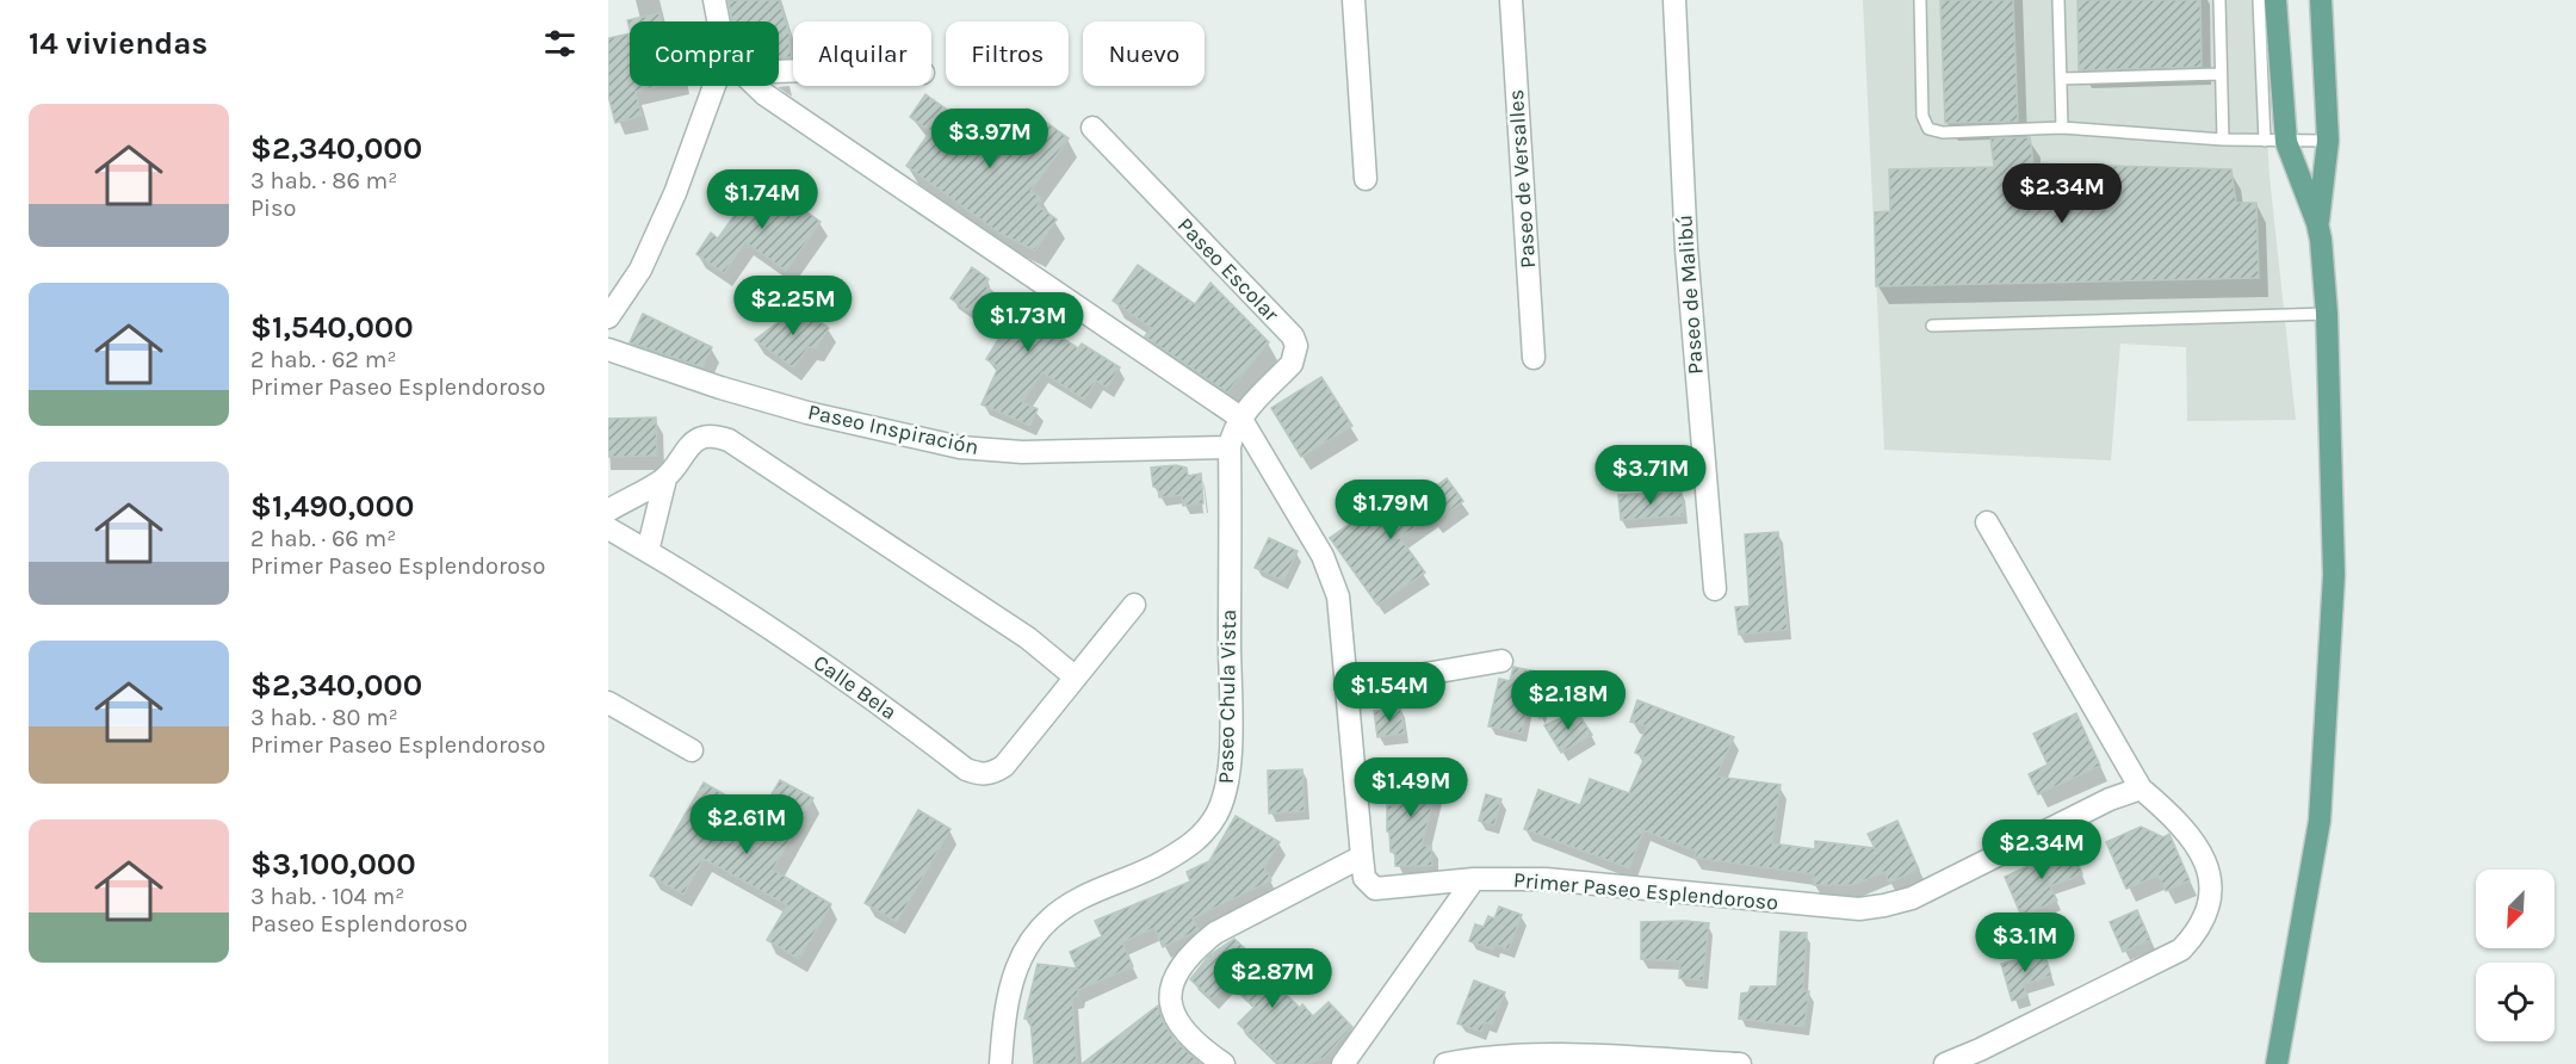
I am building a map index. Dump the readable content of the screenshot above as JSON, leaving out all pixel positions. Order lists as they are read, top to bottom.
{
  "streets": {
    "street": [
      "Paseo de Versalles",
      "Paseo Escolar",
      "Paseo de Malibú",
      "Paseo Inspiración",
      "Calle Bela",
      "Paseo Chula Vista",
      "Primer Paseo Esplendoroso"
    ]
  },
  "crossings": [
    ["Paseo Escolar", "Paseo Inspiración"],
    ["Paseo Escolar", "Paseo Chula Vista"],
    ["Paseo Escolar", "Primer Paseo Esplendoroso"],
    ["Paseo Inspiración", "Paseo Chula Vista"],
    ["Paseo Inspiración", "Primer Paseo Esplendoroso"],
    ["Paseo Chula Vista", "Primer Paseo Esplendoroso"]
  ],
  "north": "bottom left",
  "page": {
    "heading": "14 viviendas",
    "chip": [
      "Comprar",
      "Alquilar",
      "Filtros",
      "Nuevo"
    ],
    "list": [
      {
        "name": "$2,340,000",
        "note": "3 hab. · 86 m² · Piso"
      },
      {
        "name": "$1,540,000",
        "note": "2 hab. · 62 m² · Primer Paseo Esplendoroso"
      },
      {
        "name": "$1,490,000",
        "note": "2 hab. · 66 m² · Primer Paseo Esplendoroso"
      },
      {
        "name": "$2,340,000",
        "note": "3 hab. · 80 m² · Primer Paseo Esplendoroso"
      },
      {
        "name": "$3,100,000",
        "note": "3 hab. · 104 m² · Paseo Esplendoroso"
      }
    ],
    "price": [
      "$3.97M",
      "$2.34M",
      "$1.74M",
      "$2.25M",
      "$1.73M",
      "$3.71M",
      "$1.79M",
      "$1.54M",
      "$2.18M",
      "$1.49M",
      "$2.61M",
      "$2.34M",
      "$3.1M",
      "$2.87M"
    ]
  }
}
